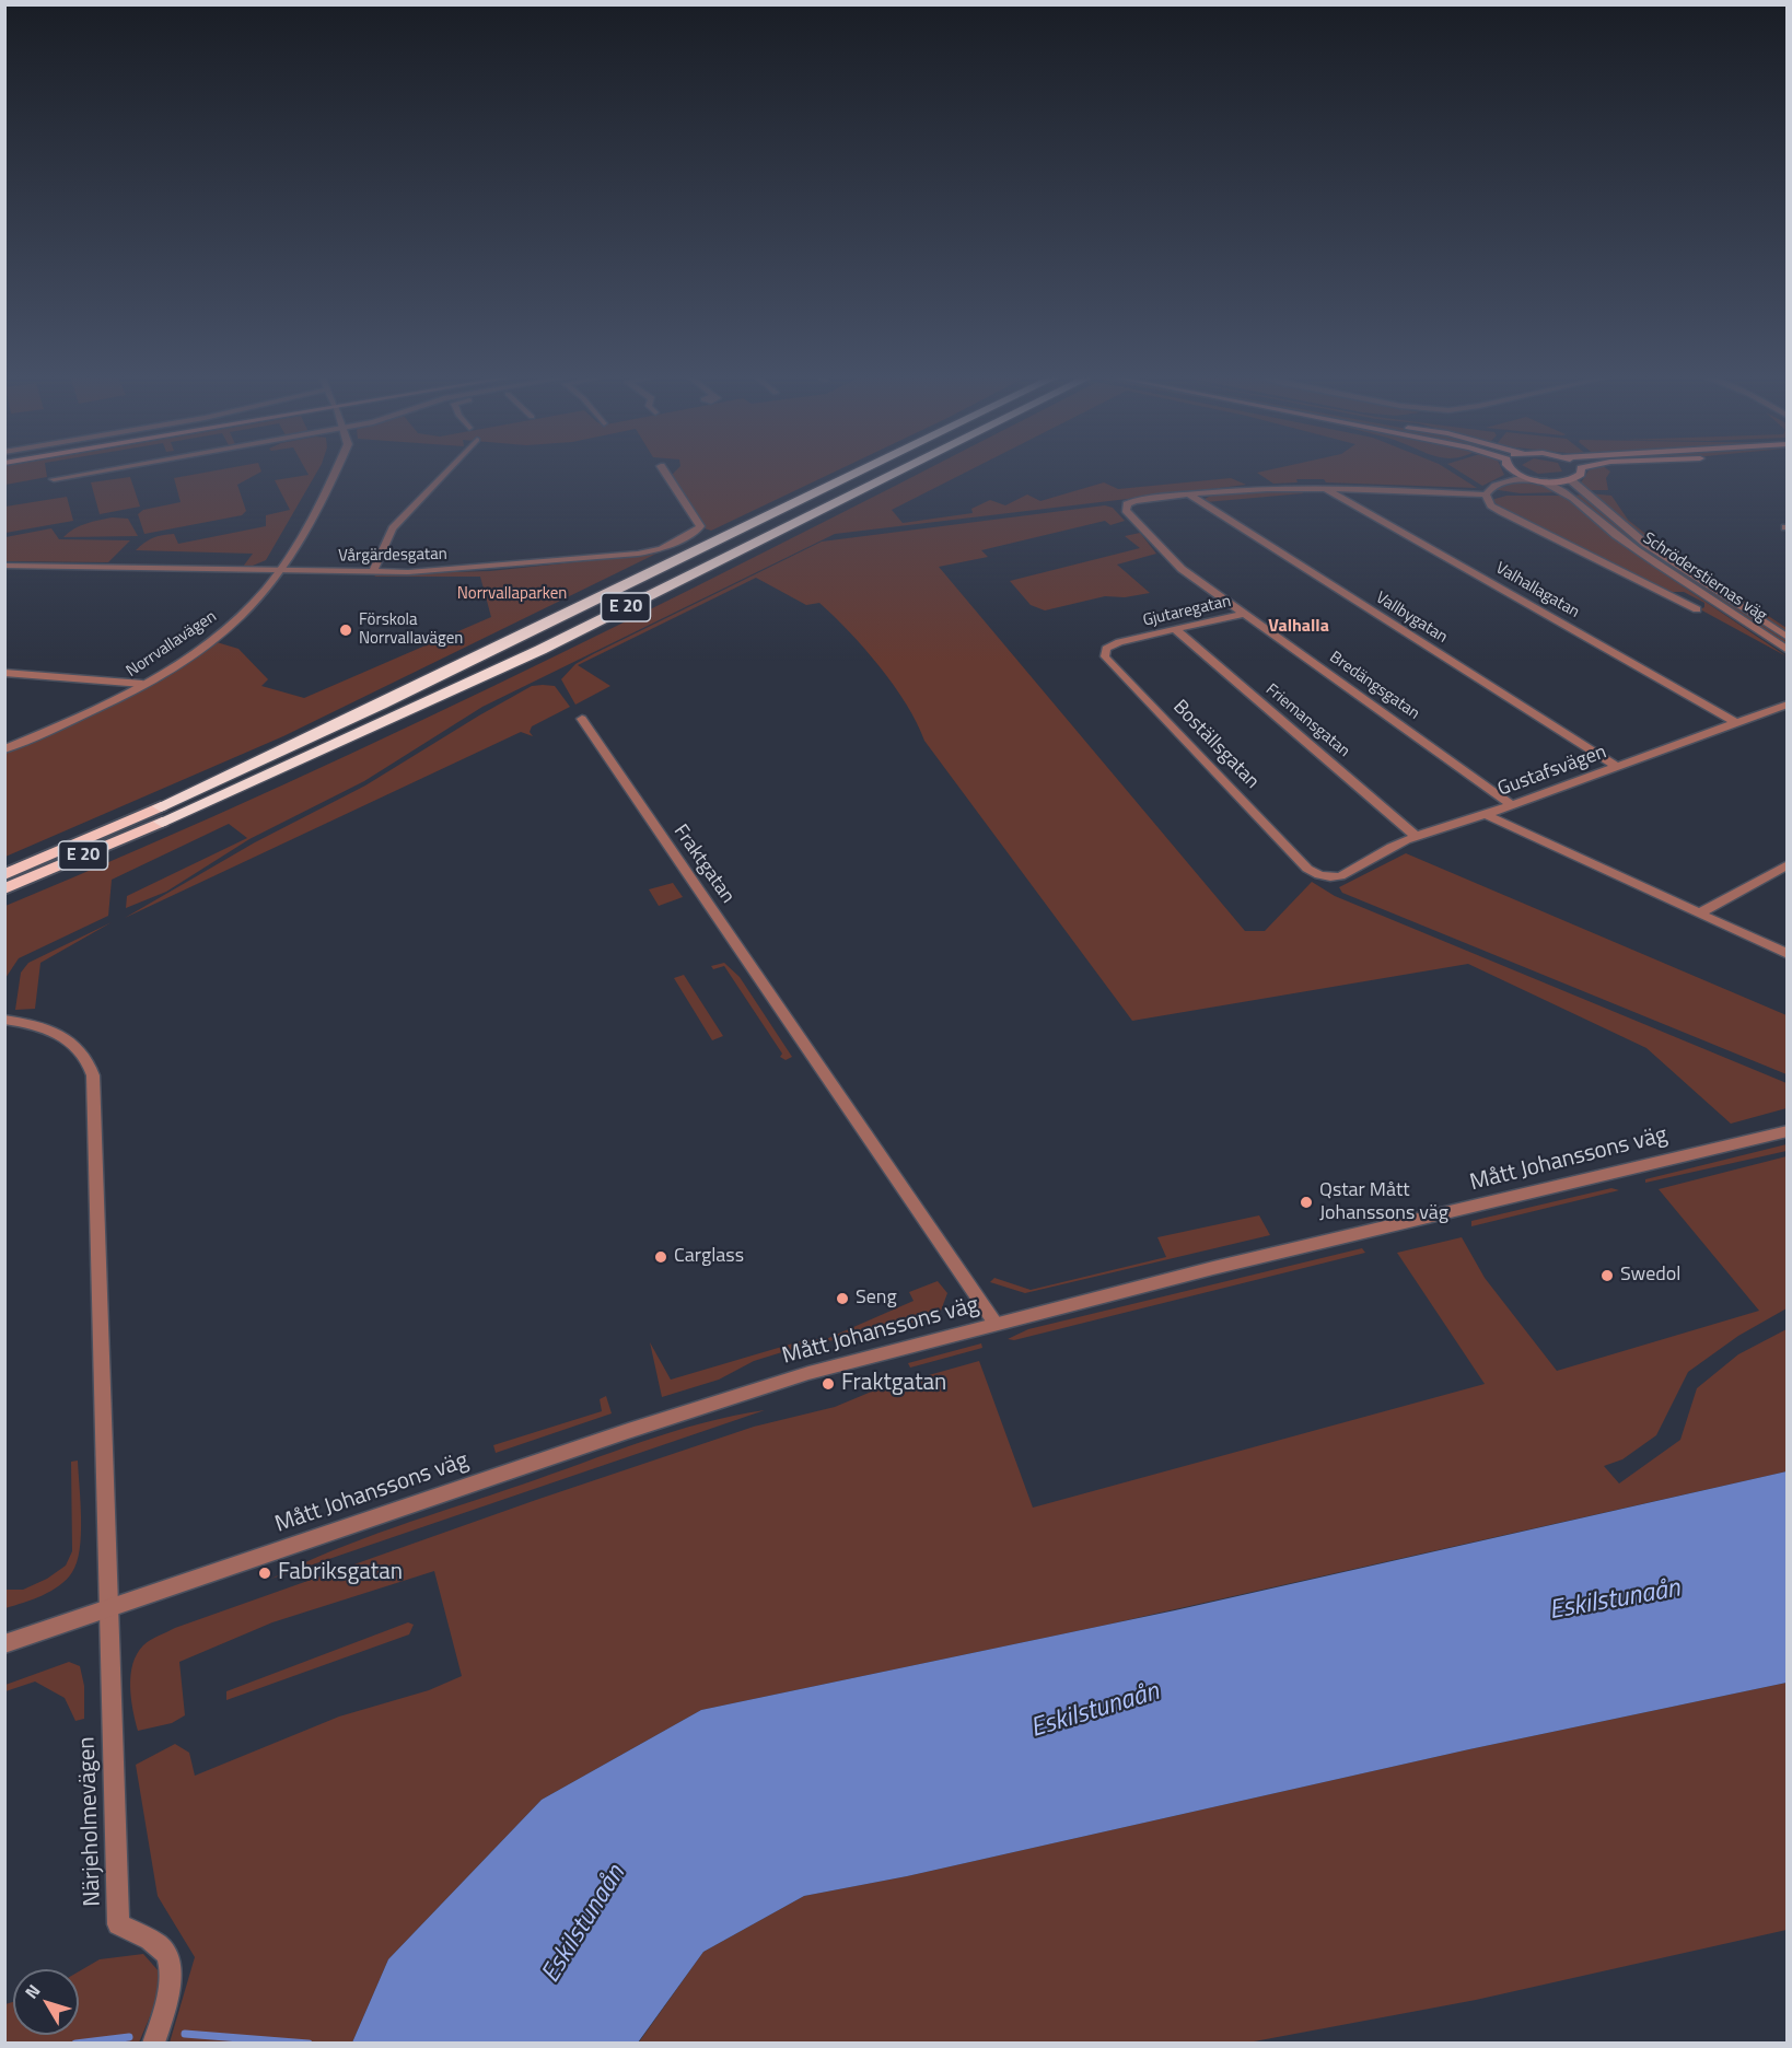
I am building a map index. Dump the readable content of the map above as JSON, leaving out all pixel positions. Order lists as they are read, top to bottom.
{
  "streets": {
    "highway": ["E 20"],
    "street": [
      "Vårgärdesgatan",
      "Schröderstiernas väg",
      "Valhallagatan",
      "Gjutaregatan",
      "Vallbygatan",
      "Norrvallavägen",
      "Bredängsgatan",
      "Friemansgatan",
      "Boställsgatan",
      "Gustafsvägen",
      "Fraktgatan",
      "Mått Johanssons väg",
      "Närjeholmevägen"
    ]
  },
  "crossings": [
    ["Vårgärdesgatan", "Norrvallavägen"],
    ["Schröderstiernas väg", "Bredängsgatan"],
    ["Valhallagatan", "Bredängsgatan"],
    ["Valhallagatan", "Gustafsvägen"],
    ["Gjutaregatan", "Bredängsgatan"],
    ["Gjutaregatan", "Friemansgatan"],
    ["Gjutaregatan", "Boställsgatan"],
    ["Vallbygatan", "Bredängsgatan"],
    ["Vallbygatan", "Gustafsvägen"],
    ["Bredängsgatan", "Gustafsvägen"],
    ["Friemansgatan", "Gustafsvägen"],
    ["Boställsgatan", "Gustafsvägen"],
    ["Fraktgatan", "Mått Johanssons väg"],
    ["Mått Johanssons väg", "Närjeholmevägen"]
  ],
  "districts": ["Valhalla"],
  "water": ["Eskilstunaån"],
  "parks": ["Norrvallaparken"],
  "places": [
    "Förskola Norrvallavägen",
    "Qstar Mått Johanssons väg",
    "Carglass",
    "Swedol",
    "Seng",
    "Fraktgatan",
    "Fabriksgatan"
  ],
  "north": "top left"
}
